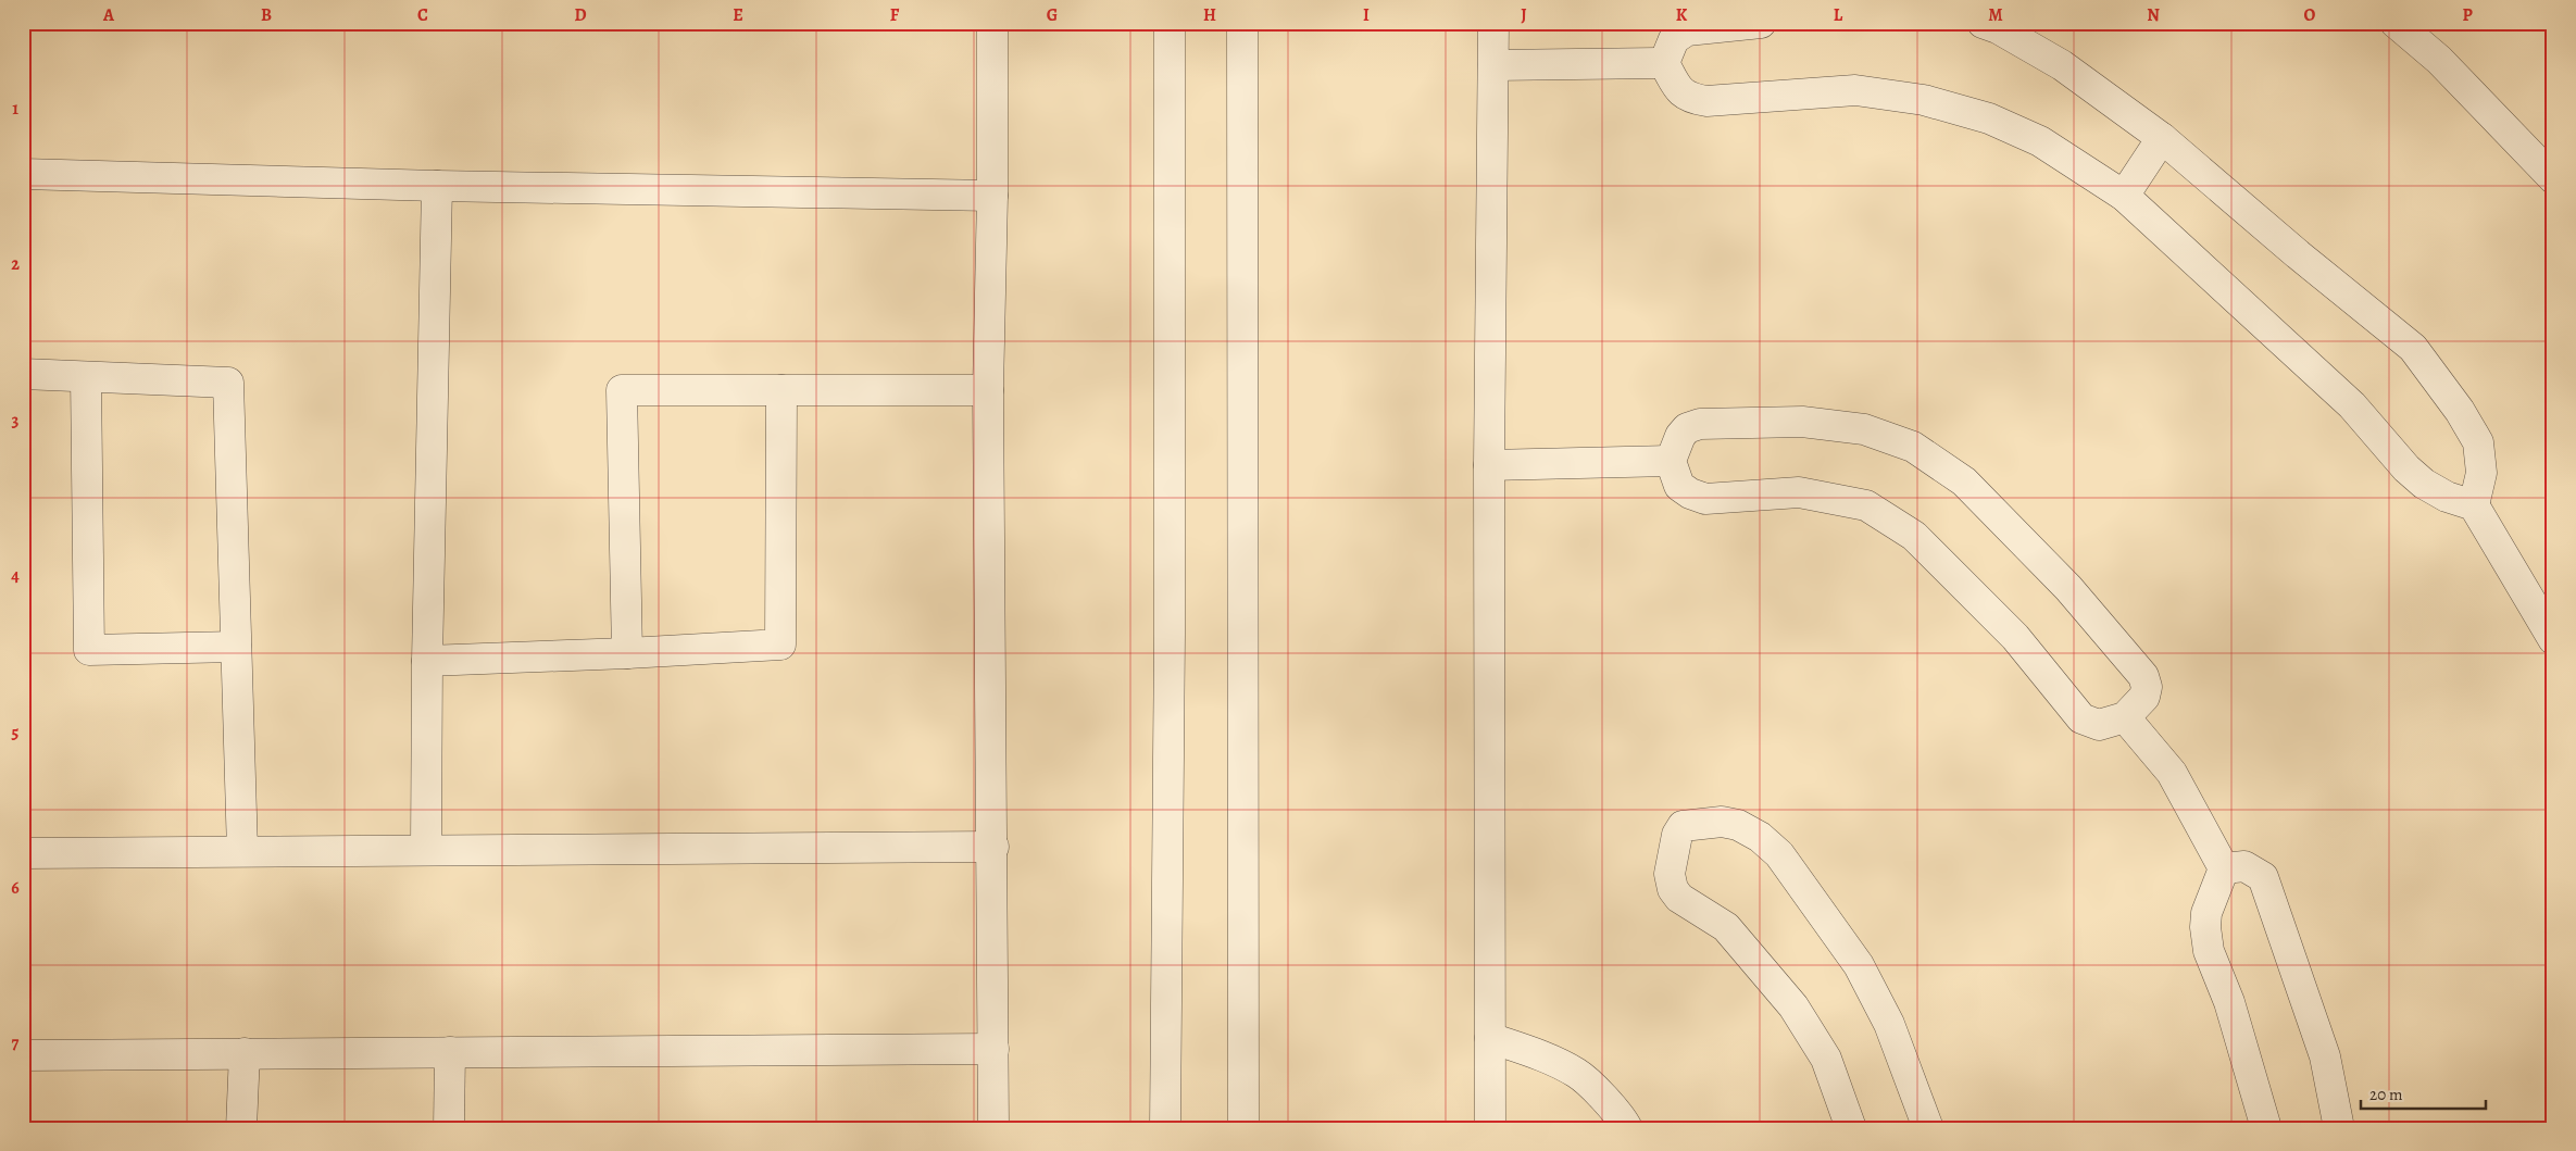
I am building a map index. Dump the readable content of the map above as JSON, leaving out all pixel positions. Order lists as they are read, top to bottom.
{
  "scale_bar": "20 m",
  "grid": {
    "columns": [
      "A",
      "B",
      "C",
      "D",
      "E",
      "F",
      "G",
      "H",
      "I",
      "J",
      "K",
      "L",
      "M",
      "N",
      "O",
      "P"
    ],
    "rows": [
      "1",
      "2",
      "3",
      "4",
      "5",
      "6",
      "7"
    ]
  }
}
